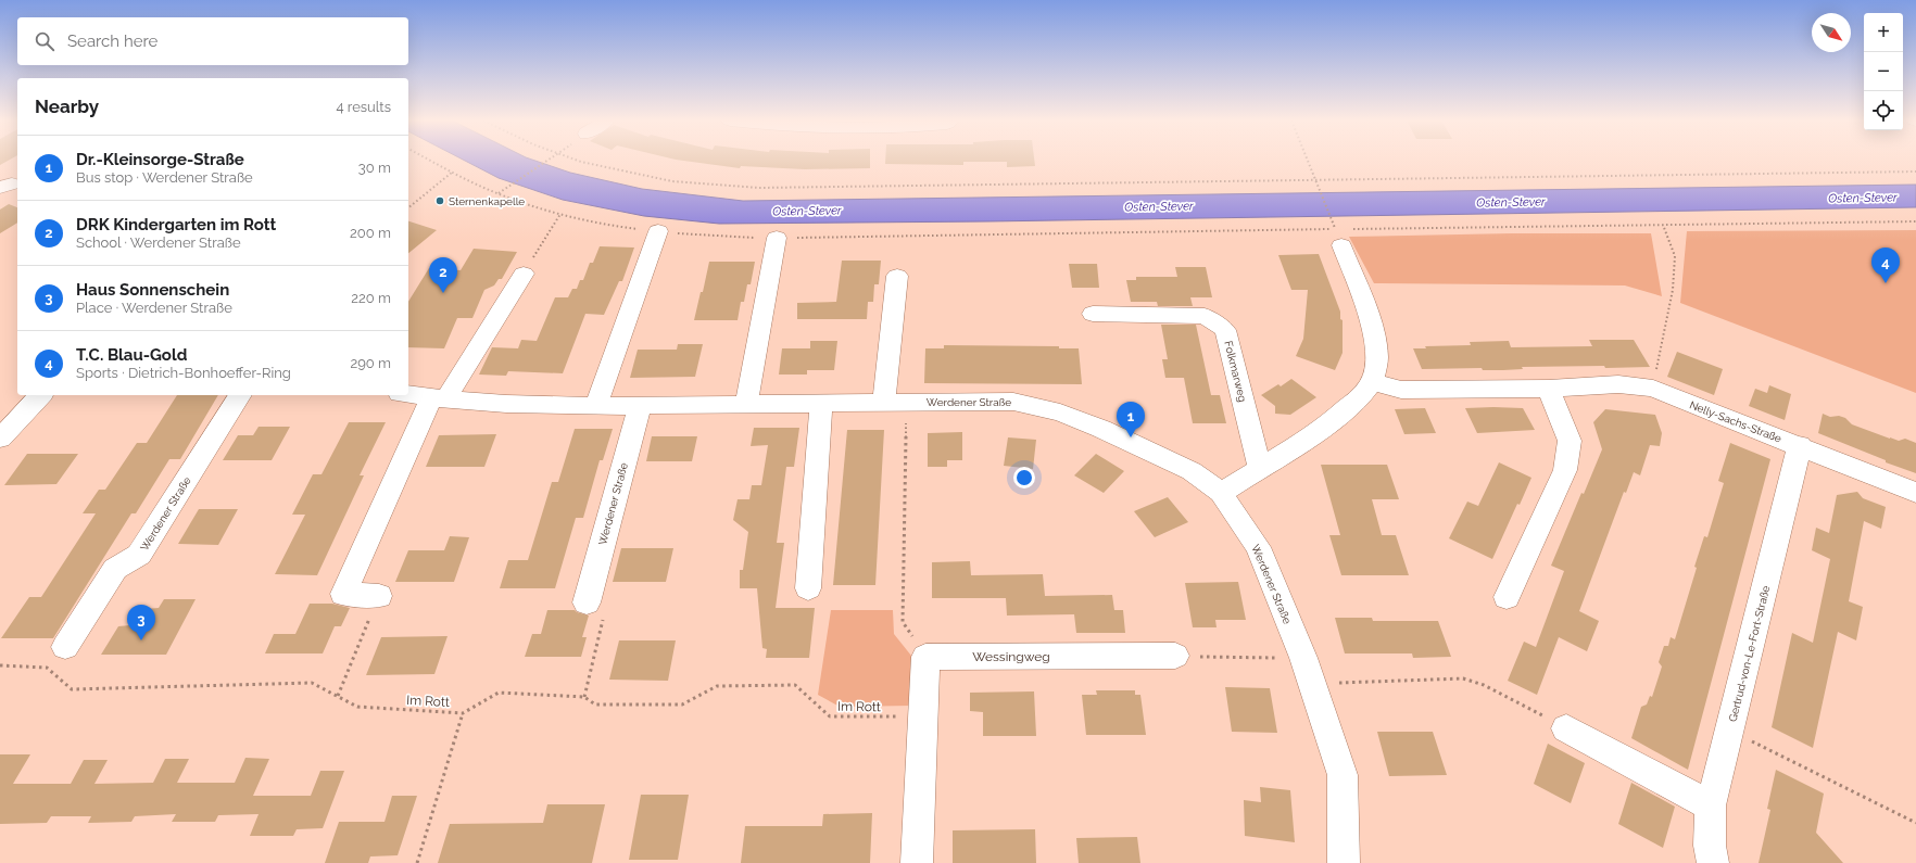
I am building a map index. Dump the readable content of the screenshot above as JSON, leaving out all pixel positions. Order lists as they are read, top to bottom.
{
  "streets": {
    "street": [
      "Folkmarweg",
      "Werdener Straße",
      "Nelly-Sachs-Straße",
      "Gertrud-von-Le-Fort-Straße",
      "Wessingweg"
    ],
    "path": ["Im Rott"]
  },
  "crossings": [
    ["Nelly-Sachs-Straße", "Gertrud-von-Le-Fort-Straße"]
  ],
  "water": ["Osten-Stever"],
  "places": ["Sternenkapelle"],
  "north": "bottom right",
  "page": {
    "map_buttons": ["+", "−"],
    "search": "Search here",
    "heading": ["Nearby", "4 results"],
    "list": [
      {
        "mark": "1",
        "name": "Dr.-Kleinsorge-Straße",
        "note": "Bus stop · Werdener Straße",
        "value": "30 m"
      },
      {
        "mark": "2",
        "name": "DRK Kindergarten im Rott",
        "note": "School · Werdener Straße",
        "value": "200 m"
      },
      {
        "mark": "3",
        "name": "Haus Sonnenschein",
        "note": "Place · Werdener Straße",
        "value": "220 m"
      },
      {
        "mark": "4",
        "name": "T.C. Blau-Gold",
        "note": "Sports · Dietrich-Bonhoeffer-Ring",
        "value": "290 m"
      }
    ],
    "pins": [
      "4",
      "2",
      "1",
      "3"
    ]
  }
}
